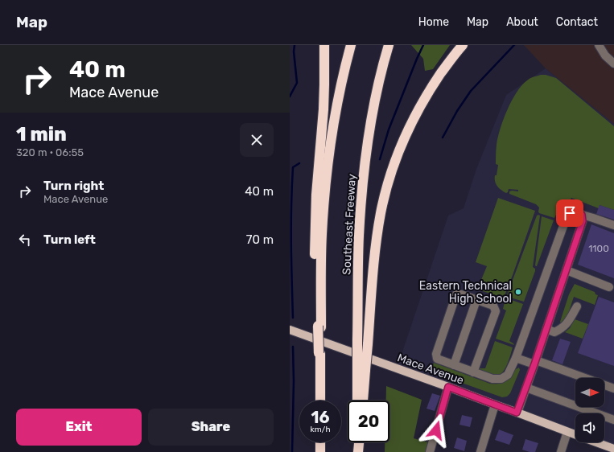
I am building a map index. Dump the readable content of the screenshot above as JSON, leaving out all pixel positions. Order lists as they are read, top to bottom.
{
  "streets": {
    "highway": ["Southeast Freeway"],
    "main road": ["Mace Avenue"]
  },
  "places": ["Eastern Technical High School"],
  "house_numbers": ["1100"],
  "north": "right",
  "page": {
    "header": "Map",
    "nav": [
      "Home",
      "Map",
      "About",
      "Contact"
    ],
    "turn": ["40 m", "Mace Avenue"],
    "heading": ["1 min", "320 m · 06:55"],
    "list": [
      {
        "name": "Turn right",
        "note": "Mace Avenue",
        "value": "40 m"
      },
      {
        "name": "Turn left",
        "value": "70 m"
      }
    ],
    "speed": "16 km/h",
    "limit": "20",
    "buttons": ["Exit", "Share"]
  }
}
